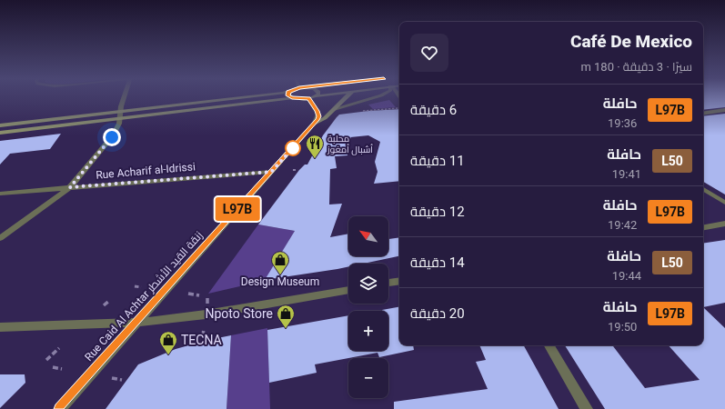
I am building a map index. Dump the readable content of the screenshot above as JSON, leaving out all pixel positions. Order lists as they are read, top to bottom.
{
  "streets": {
    "street": ["Rue Acharif al-Idrissi", "Rue Caid Al Achtar زنقة القيد الأشطر"]
  },
  "crossings": [
    ["Rue Acharif al-Idrissi", "Rue Caid Al Achtar زنقة القيد الأشطر"]
  ],
  "places": {
    "restaurant": ["محلبة أشبال أمغوز"],
    "shop": ["Design Museum", "Npoto Store", "TECNA"]
  },
  "lines": ["bus line L97B"],
  "north": "top left",
  "page": {
    "on_map": "L97B",
    "heading": ["Café De Mexico", "سيرًا · 3 دقيقة · 180 m"],
    "list": [
      {
        "mark": "L97B",
        "name": "حافلة",
        "note": "19:36",
        "value": "6 دقيقة"
      },
      {
        "mark": "L50",
        "name": "حافلة",
        "note": "19:41",
        "value": "11 دقيقة"
      },
      {
        "mark": "L97B",
        "name": "حافلة",
        "note": "19:42",
        "value": "12 دقيقة"
      },
      {
        "mark": "L50",
        "name": "حافلة",
        "note": "19:44",
        "value": "14 دقيقة"
      },
      {
        "mark": "L97B",
        "name": "حافلة",
        "note": "19:50",
        "value": "20 دقيقة"
      }
    ],
    "map_buttons": ["+", "−"]
  }
}
